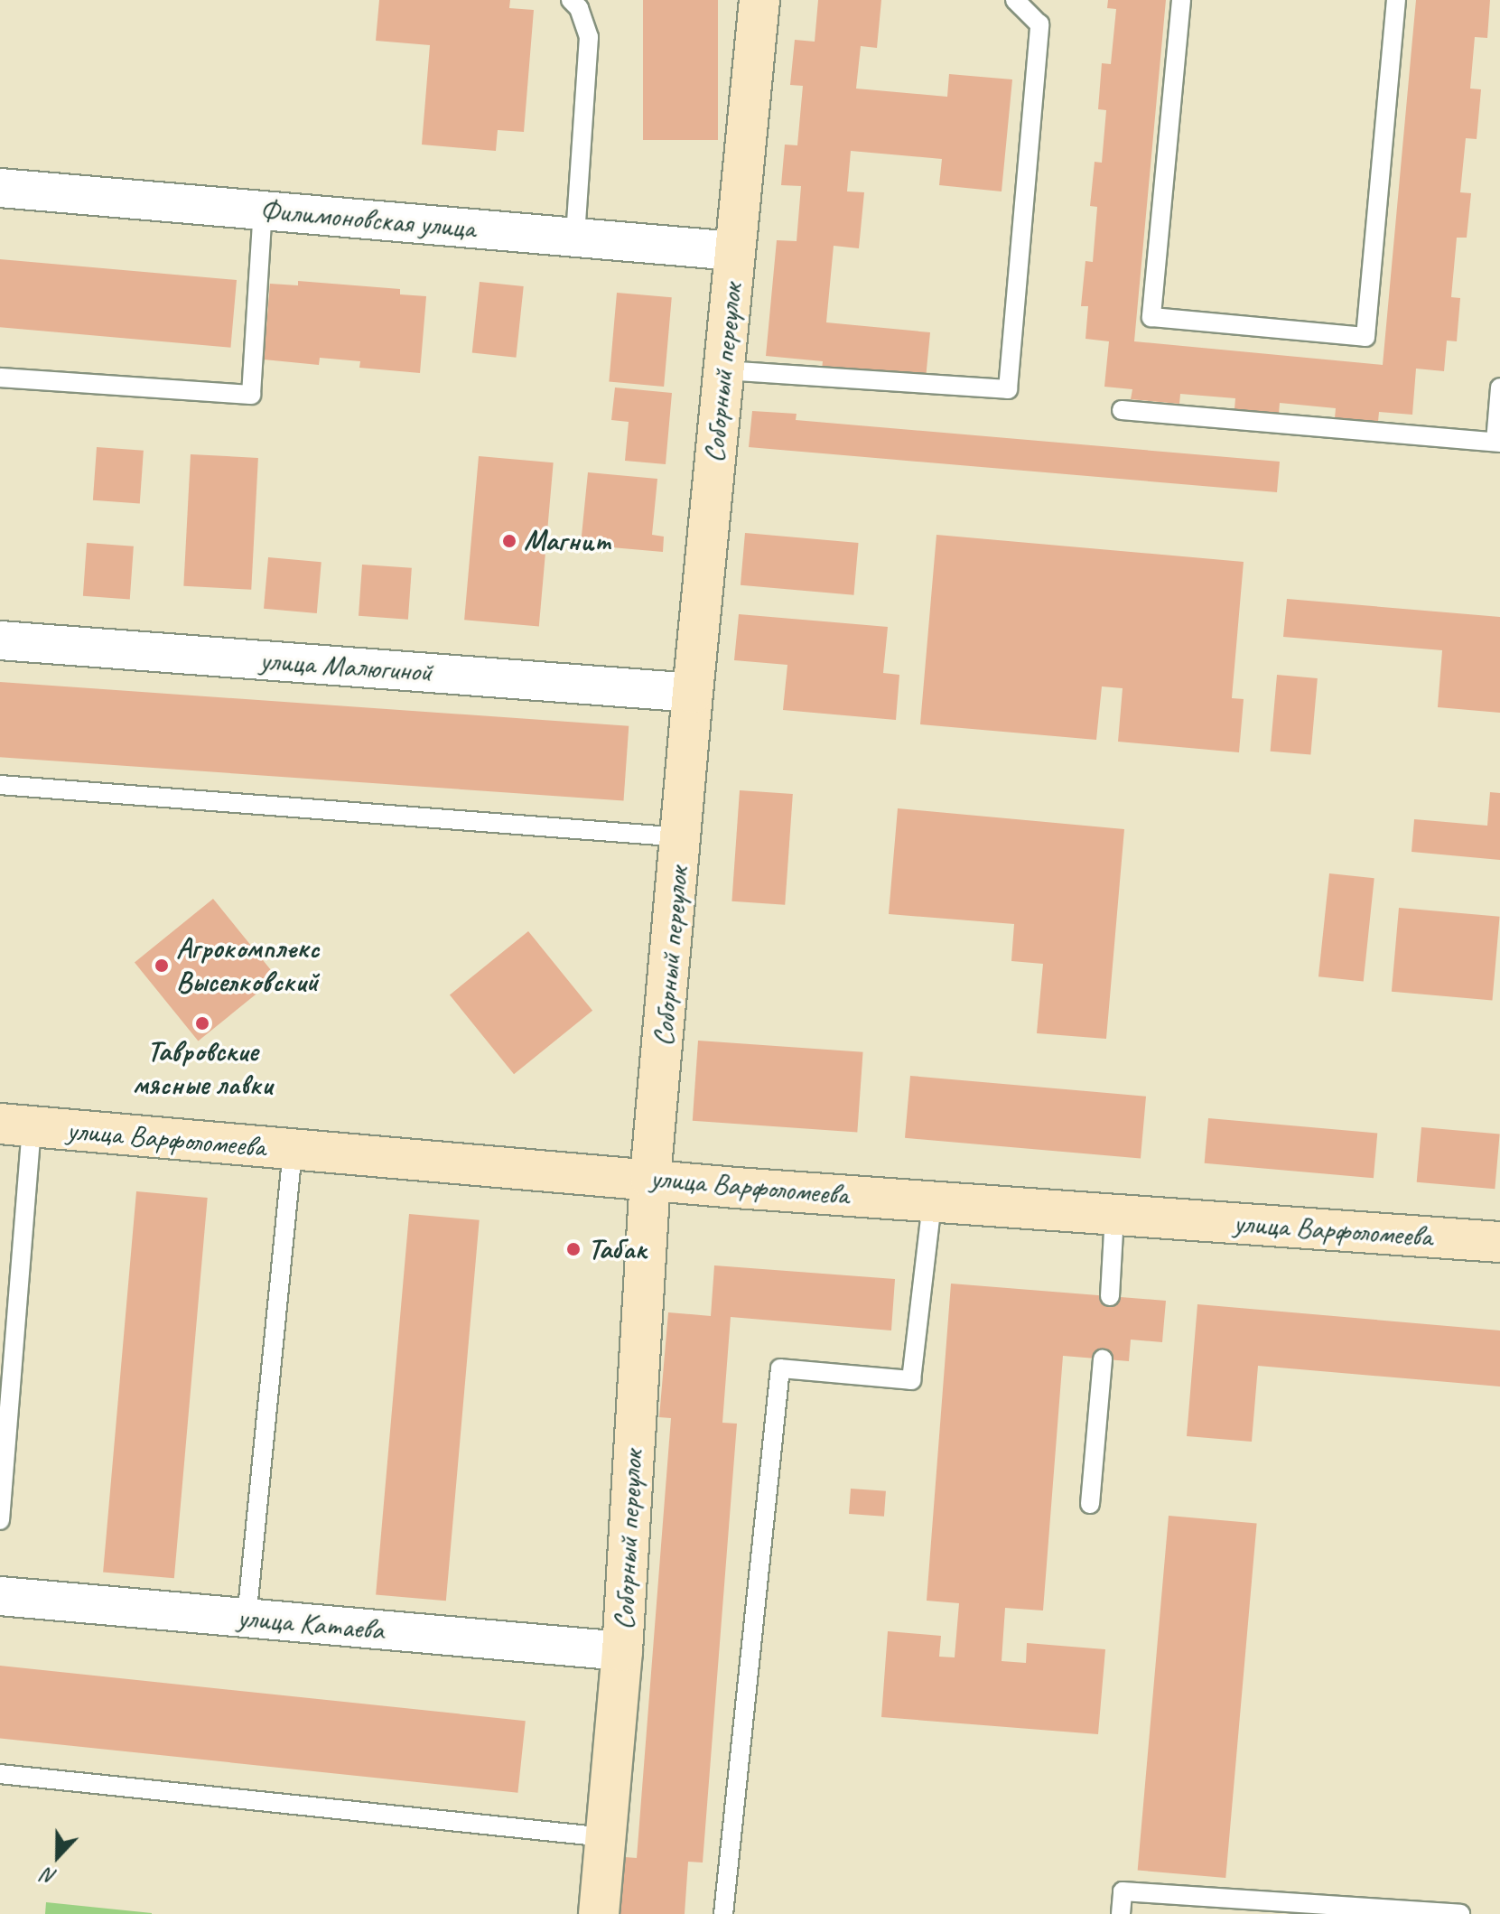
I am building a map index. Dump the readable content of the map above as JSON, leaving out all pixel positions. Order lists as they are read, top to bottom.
{
  "streets": {
    "street": [
      "Филимоновская улица",
      "Соборный переулок",
      "улица Малюгиной",
      "улица Варфоломеева",
      "улица Катаева"
    ]
  },
  "crossings": [
    ["Филимоновская улица", "Соборный переулок"],
    ["Соборный переулок", "улица Малюгиной"],
    ["Соборный переулок", "улица Варфоломеева"],
    ["Соборный переулок", "улица Катаева"]
  ],
  "places": [
    "Магнит",
    "Агрокомплекс Выселковский",
    "Тавровские мясные лавки",
    "Табак"
  ],
  "north": "bottom"
}
